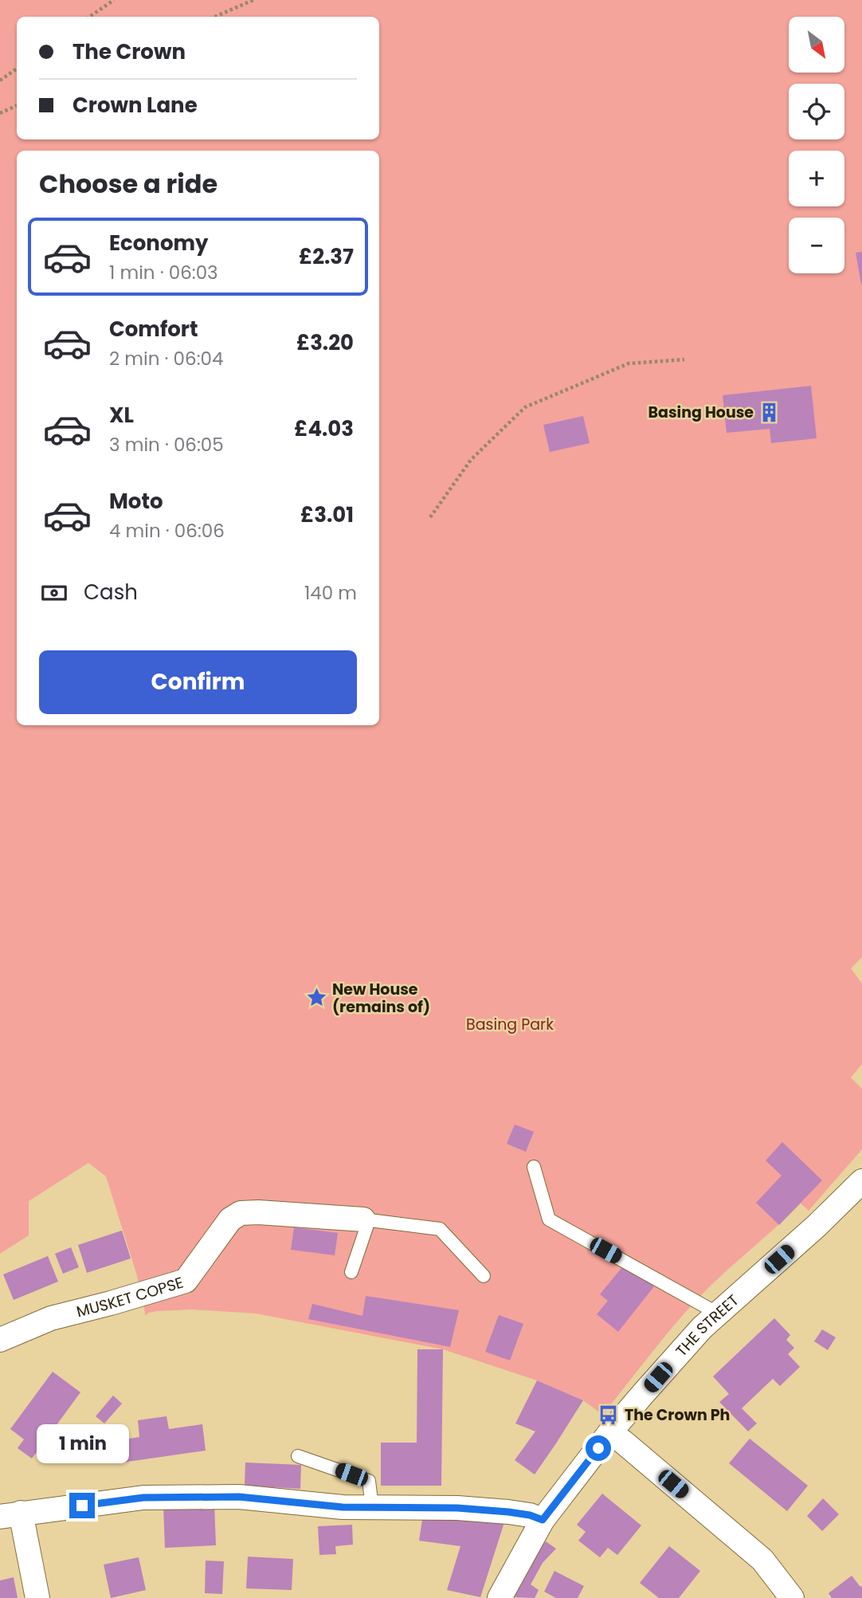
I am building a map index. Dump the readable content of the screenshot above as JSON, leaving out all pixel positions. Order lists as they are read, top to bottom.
{
  "streets": {
    "street": ["MUSKET COPSE", "THE STREET"]
  },
  "parks": ["Basing Park"],
  "places": {
    "building": ["Basing House"],
    "place": ["New House (remains of)"],
    "bus stop": ["The Crown Ph"]
  },
  "north": "bottom right",
  "page": {
    "map_buttons": ["+", "−"],
    "banner": ["The Crown", "Crown Lane"],
    "heading": "Choose a ride",
    "list": [
      {
        "name": "Economy",
        "note": "1 min · 06:03",
        "value": "£2.37"
      },
      {
        "name": "Comfort",
        "note": "2 min · 06:04",
        "value": "£3.20"
      },
      {
        "name": "XL",
        "note": "3 min · 06:05",
        "value": "£4.03"
      },
      {
        "name": "Moto",
        "note": "4 min · 06:06",
        "value": "£3.01"
      }
    ],
    "pay": ["Cash", "140 m"],
    "buttons": "Confirm",
    "bubble": "1 min"
  }
}
